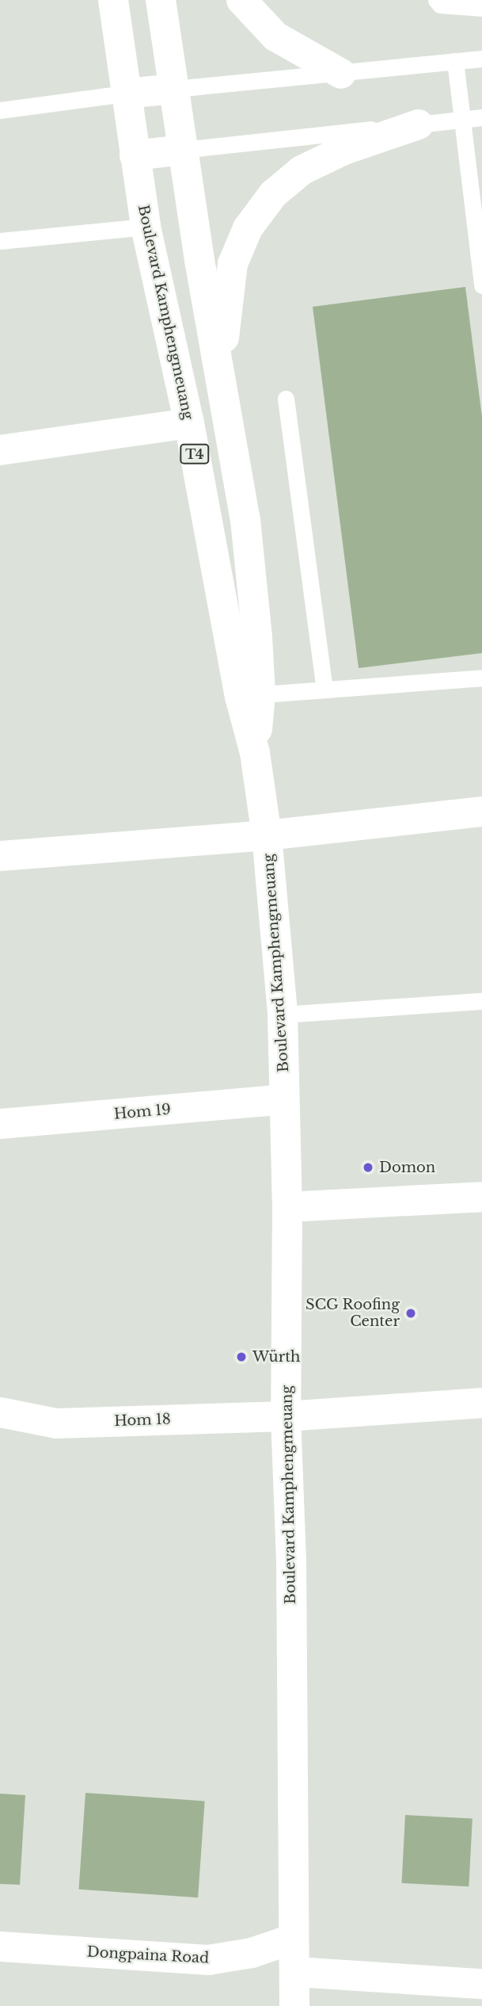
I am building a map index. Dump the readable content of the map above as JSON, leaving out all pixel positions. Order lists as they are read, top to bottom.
{
  "streets": {
    "main road": [
      "Boulevard Kamphengmeuang",
      "T4",
      "Hom 19",
      "Hom 18",
      "Dongpaina Road"
    ]
  },
  "crossings": [
    ["Boulevard Kamphengmeuang", "Hom 19"],
    ["Boulevard Kamphengmeuang", "Hom 18"],
    ["Boulevard Kamphengmeuang", "Dongpaina Road"]
  ],
  "places": ["Domon", "SCG Roofing Center", "Würth"]
}
